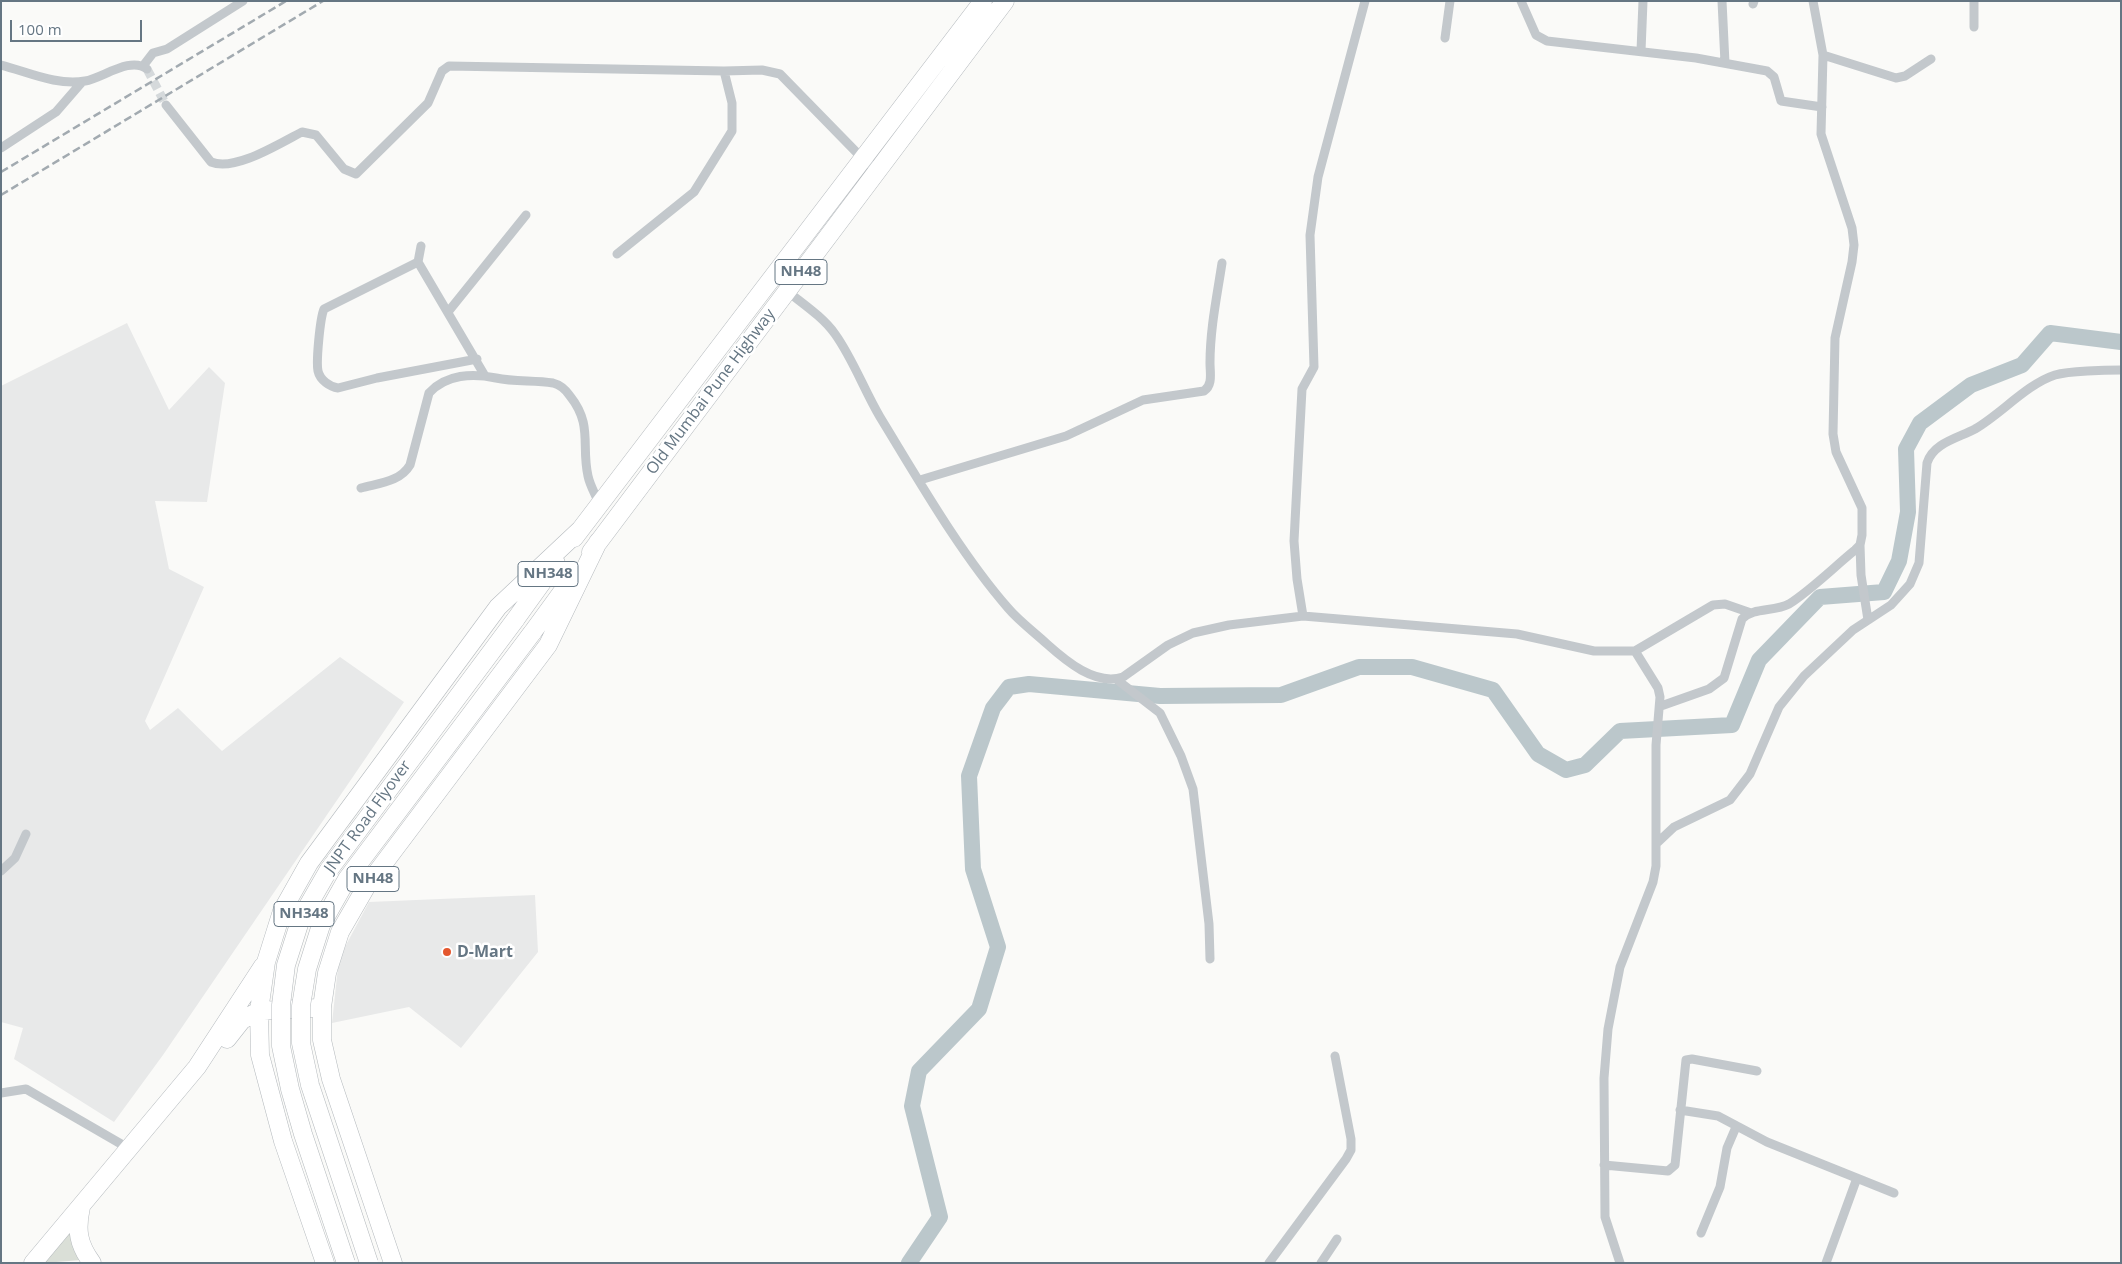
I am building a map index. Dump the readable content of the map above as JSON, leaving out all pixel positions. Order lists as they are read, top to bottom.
{
  "streets": {
    "highway": [
      "NH48",
      "Old Mumbai Pune Highway",
      "NH348",
      "JNPT Road Flyover"
    ]
  },
  "crossings": [
    ["NH48", "Old Mumbai Pune Highway"],
    ["NH48", "JNPT Road Flyover"],
    ["Old Mumbai Pune Highway", "JNPT Road Flyover"]
  ],
  "places": ["D-Mart"],
  "scale_bar": "100 m"
}
